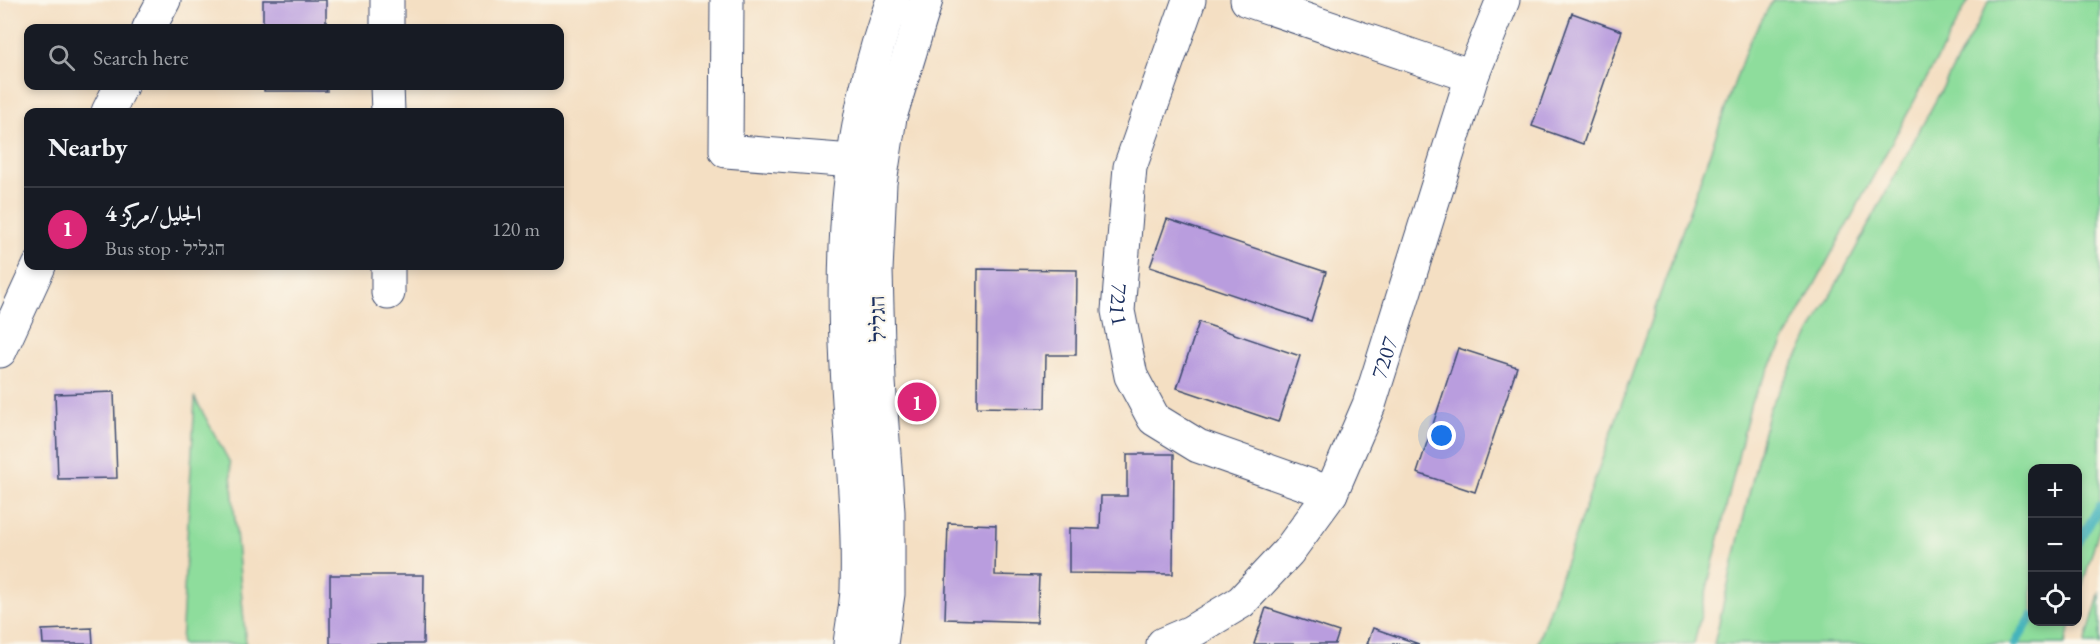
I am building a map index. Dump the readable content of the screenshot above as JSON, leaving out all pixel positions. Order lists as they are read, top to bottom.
{
  "streets": {
    "street": ["7211", "הגליל", "7207"]
  },
  "crossings": [
    ["7211", "7207"]
  ],
  "page": {
    "search": "Search here",
    "heading": "Nearby",
    "list": [
      {
        "mark": "1",
        "name": "الجليل/مركز 4",
        "note": "Bus stop · הגליל",
        "value": "120 m"
      }
    ],
    "pins": "1",
    "map_buttons": ["+", "−"]
  }
}
